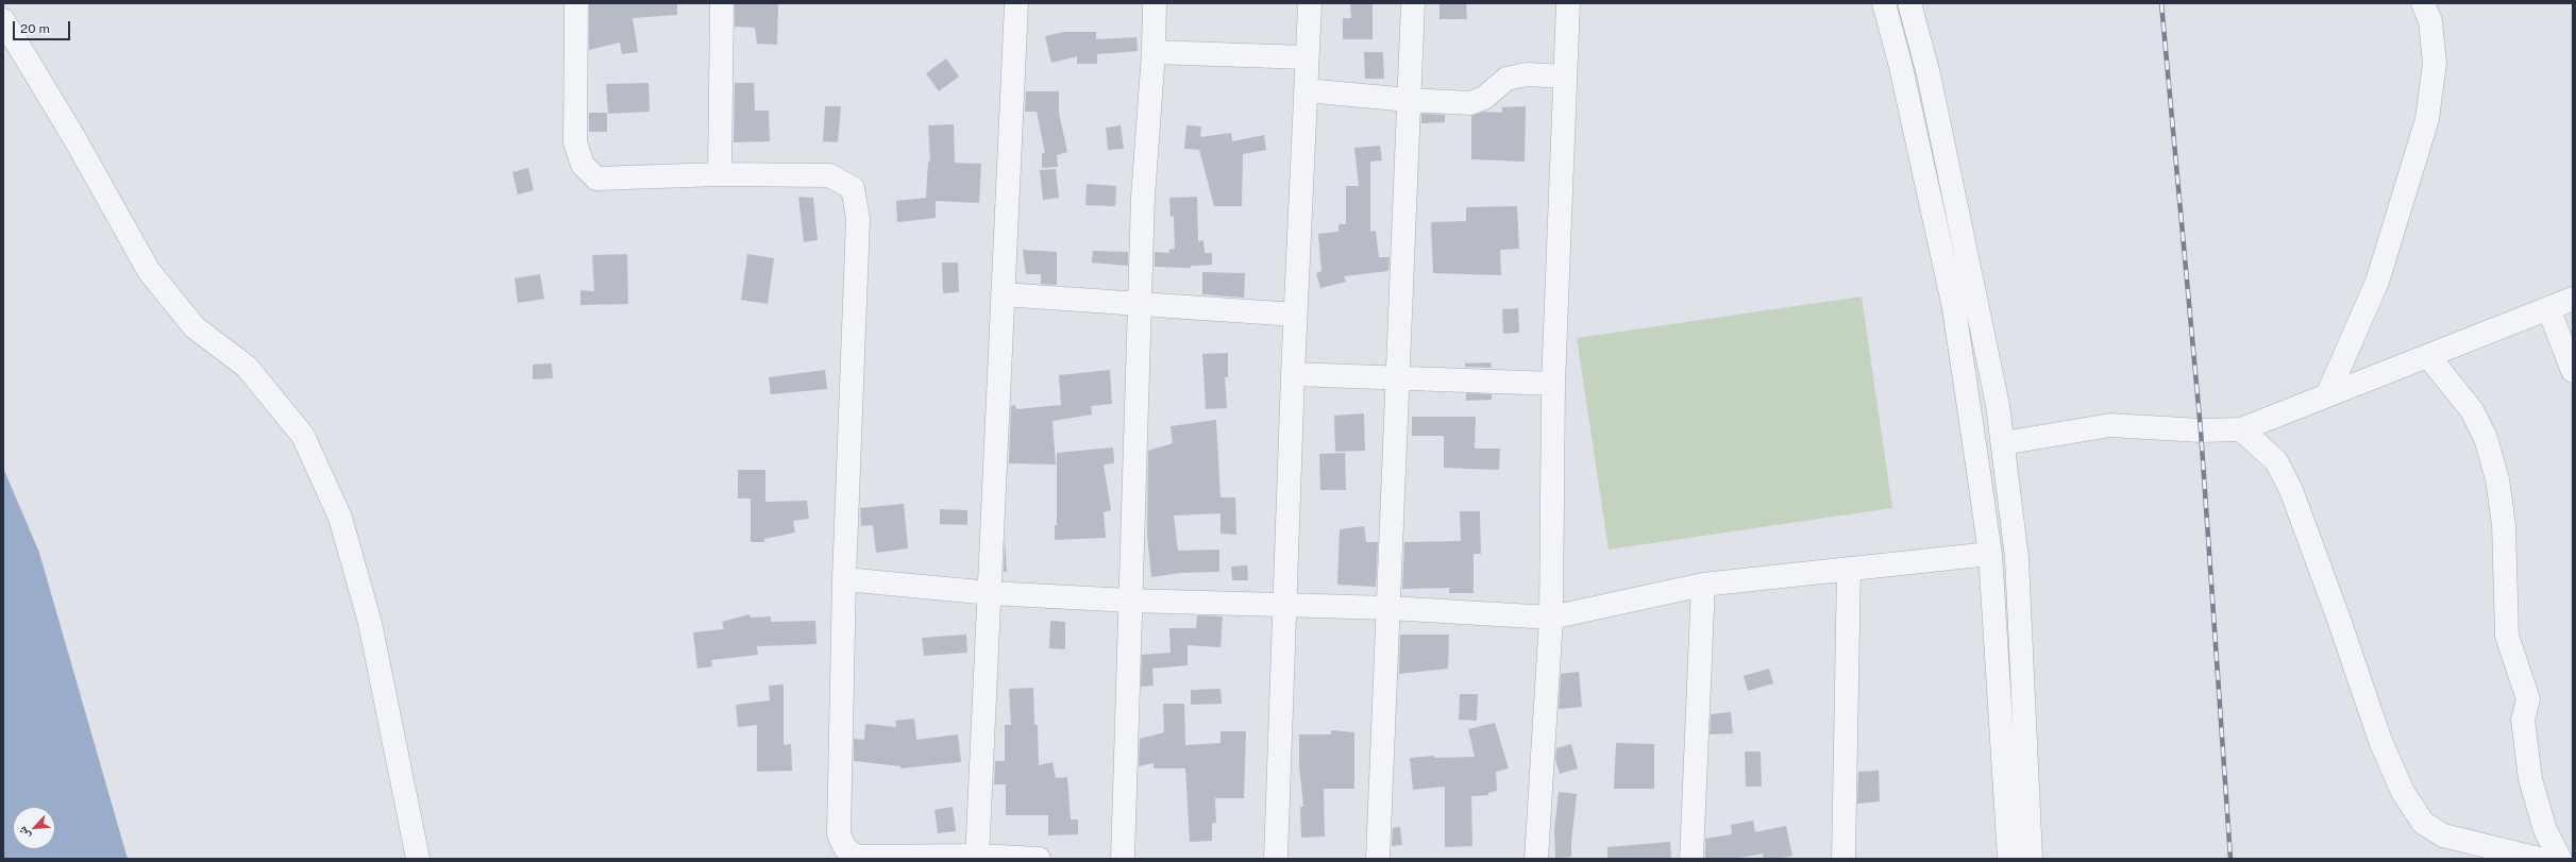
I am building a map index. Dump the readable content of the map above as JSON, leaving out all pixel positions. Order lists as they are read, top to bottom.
{
  "scale_bar": "20 m",
  "north": "bottom left"
}
